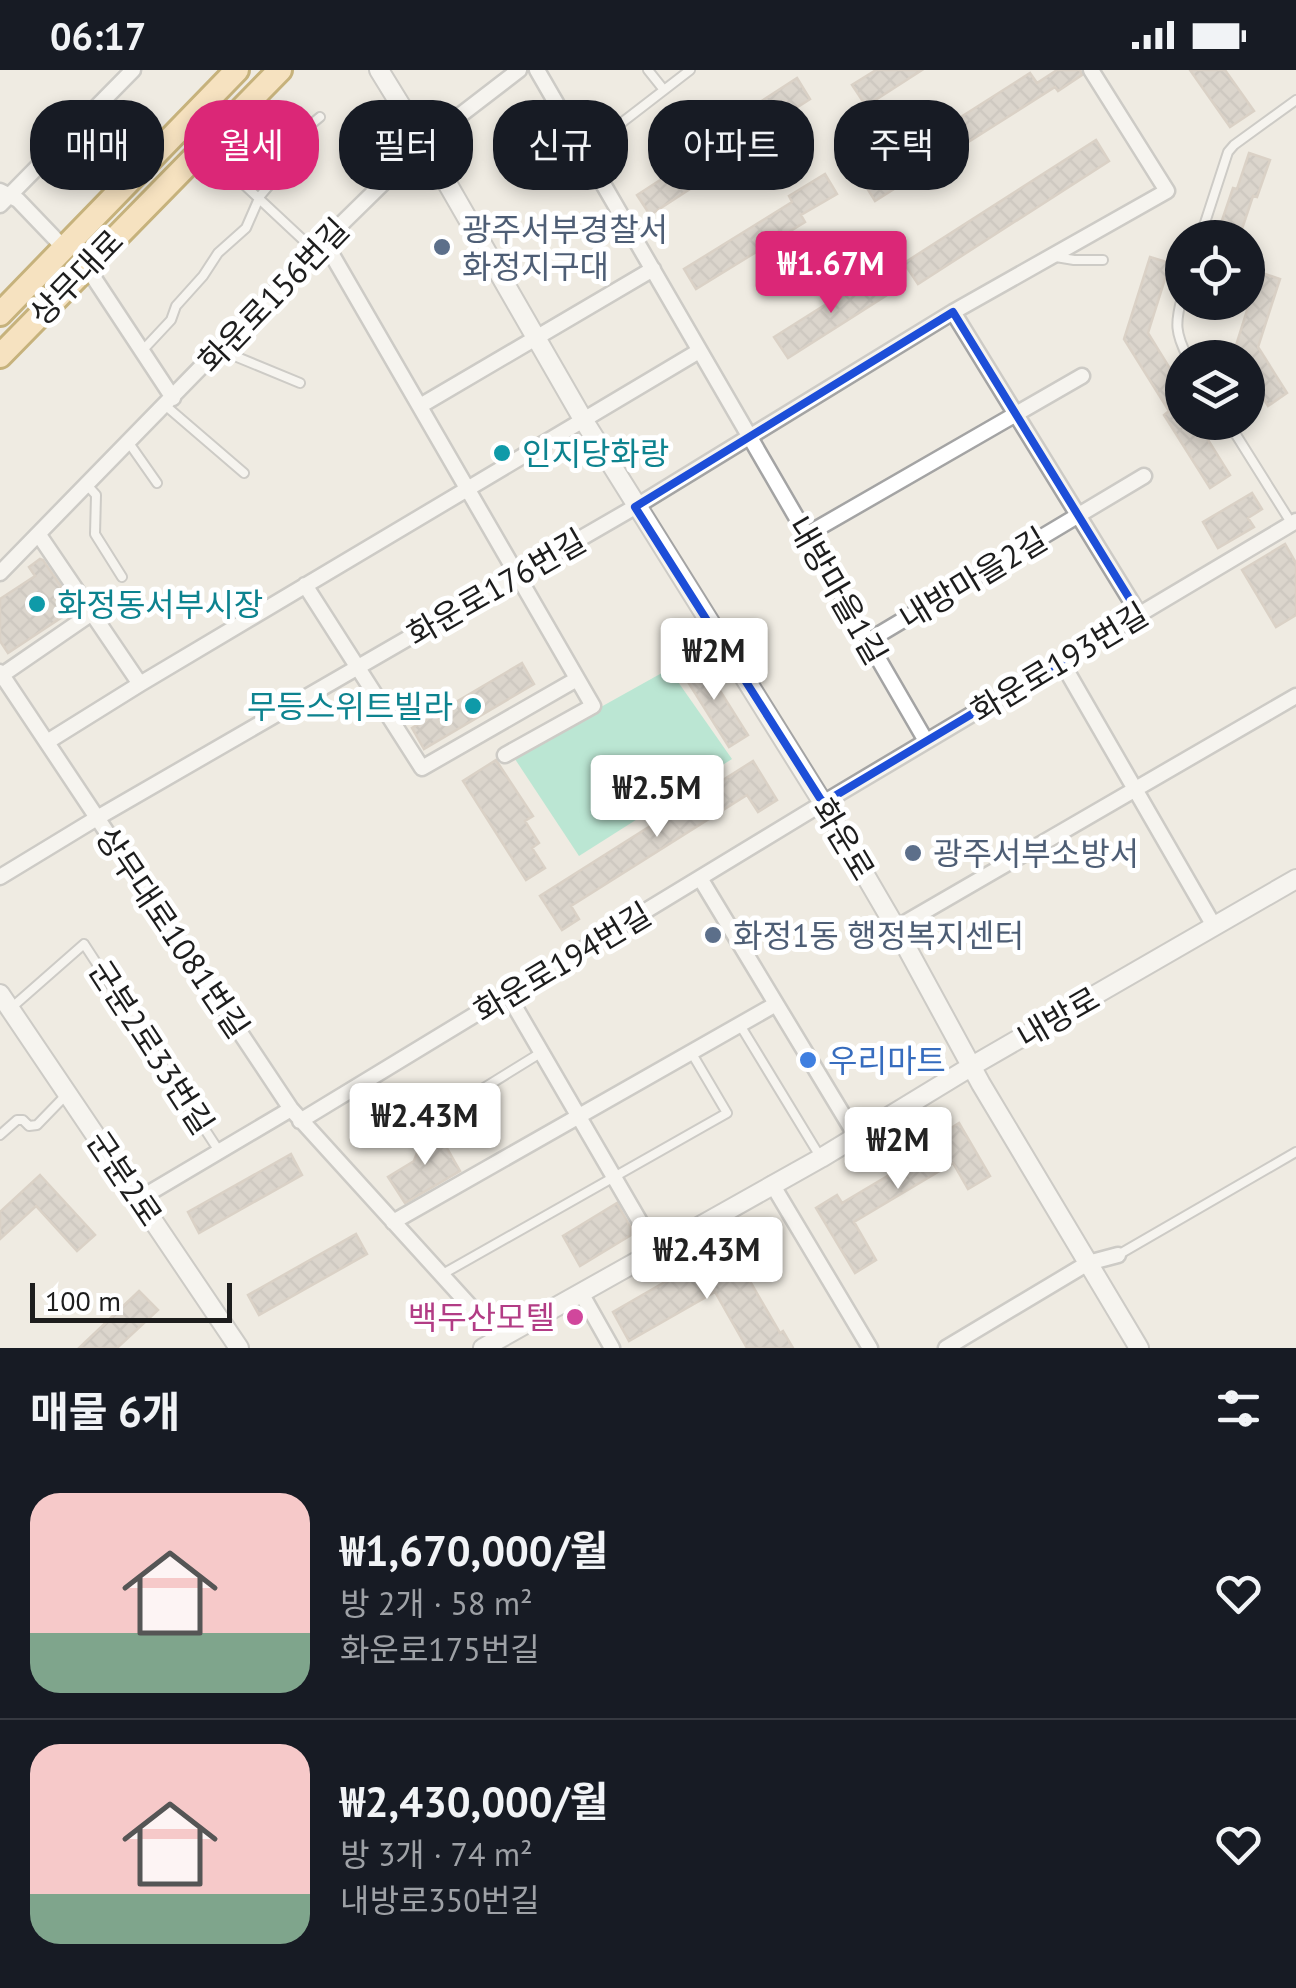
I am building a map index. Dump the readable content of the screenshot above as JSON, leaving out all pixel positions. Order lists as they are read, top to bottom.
{
  "streets": {
    "main road": ["상무대로"],
    "street": [
      "화운로156번길",
      "내방마을2길",
      "화운로176번길",
      "내방마을1길",
      "화운로193번길",
      "화운로",
      "상무대로1081번길",
      "화운로194번길",
      "내방로",
      "군분2로33번길",
      "군분2로"
    ]
  },
  "crossings": [
    ["내방마을2길", "화운로176번길"],
    ["내방마을2길", "내방마을1길"],
    ["내방마을2길", "화운로193번길"],
    ["화운로176번길", "내방마을1길"],
    ["화운로176번길", "화운로"],
    ["화운로176번길", "상무대로1081번길"],
    ["내방마을1길", "화운로193번길"],
    ["화운로193번길", "화운로"],
    ["화운로193번길", "화운로194번길"],
    ["화운로", "화운로194번길"],
    ["화운로", "내방로"],
    ["상무대로1081번길", "화운로194번길"],
    ["상무대로1081번길", "내방로"],
    ["상무대로1081번길", "군분2로33번길"],
    ["화운로194번길", "군분2로33번길"],
    ["군분2로33번길", "군분2로"]
  ],
  "places": [
    "광주서부경찰서 화정지구대",
    "인지당화랑",
    "화정동서부시장",
    "무등스위트빌라",
    "광주서부소방서",
    "화정1동 행정복지센터",
    "우리마트",
    "백두산모텔"
  ],
  "scale_bar": "100 m",
  "page": {
    "status": "06:17",
    "chip": [
      "매매",
      "월세",
      "필터",
      "신규",
      "아파트",
      "주택"
    ],
    "price": [
      "₩1.67M",
      "₩2M",
      "₩2.5M",
      "₩2.43M",
      "₩2M",
      "₩2.43M"
    ],
    "scale": "100 m",
    "heading": "매물 6개",
    "list": [
      {
        "name": "₩1,670,000/월",
        "note": "방 2개 · 58 m² · 화운로175번길"
      },
      {
        "name": "₩2,430,000/월",
        "note": "방 3개 · 74 m² · 내방로350번길"
      }
    ]
  }
}
